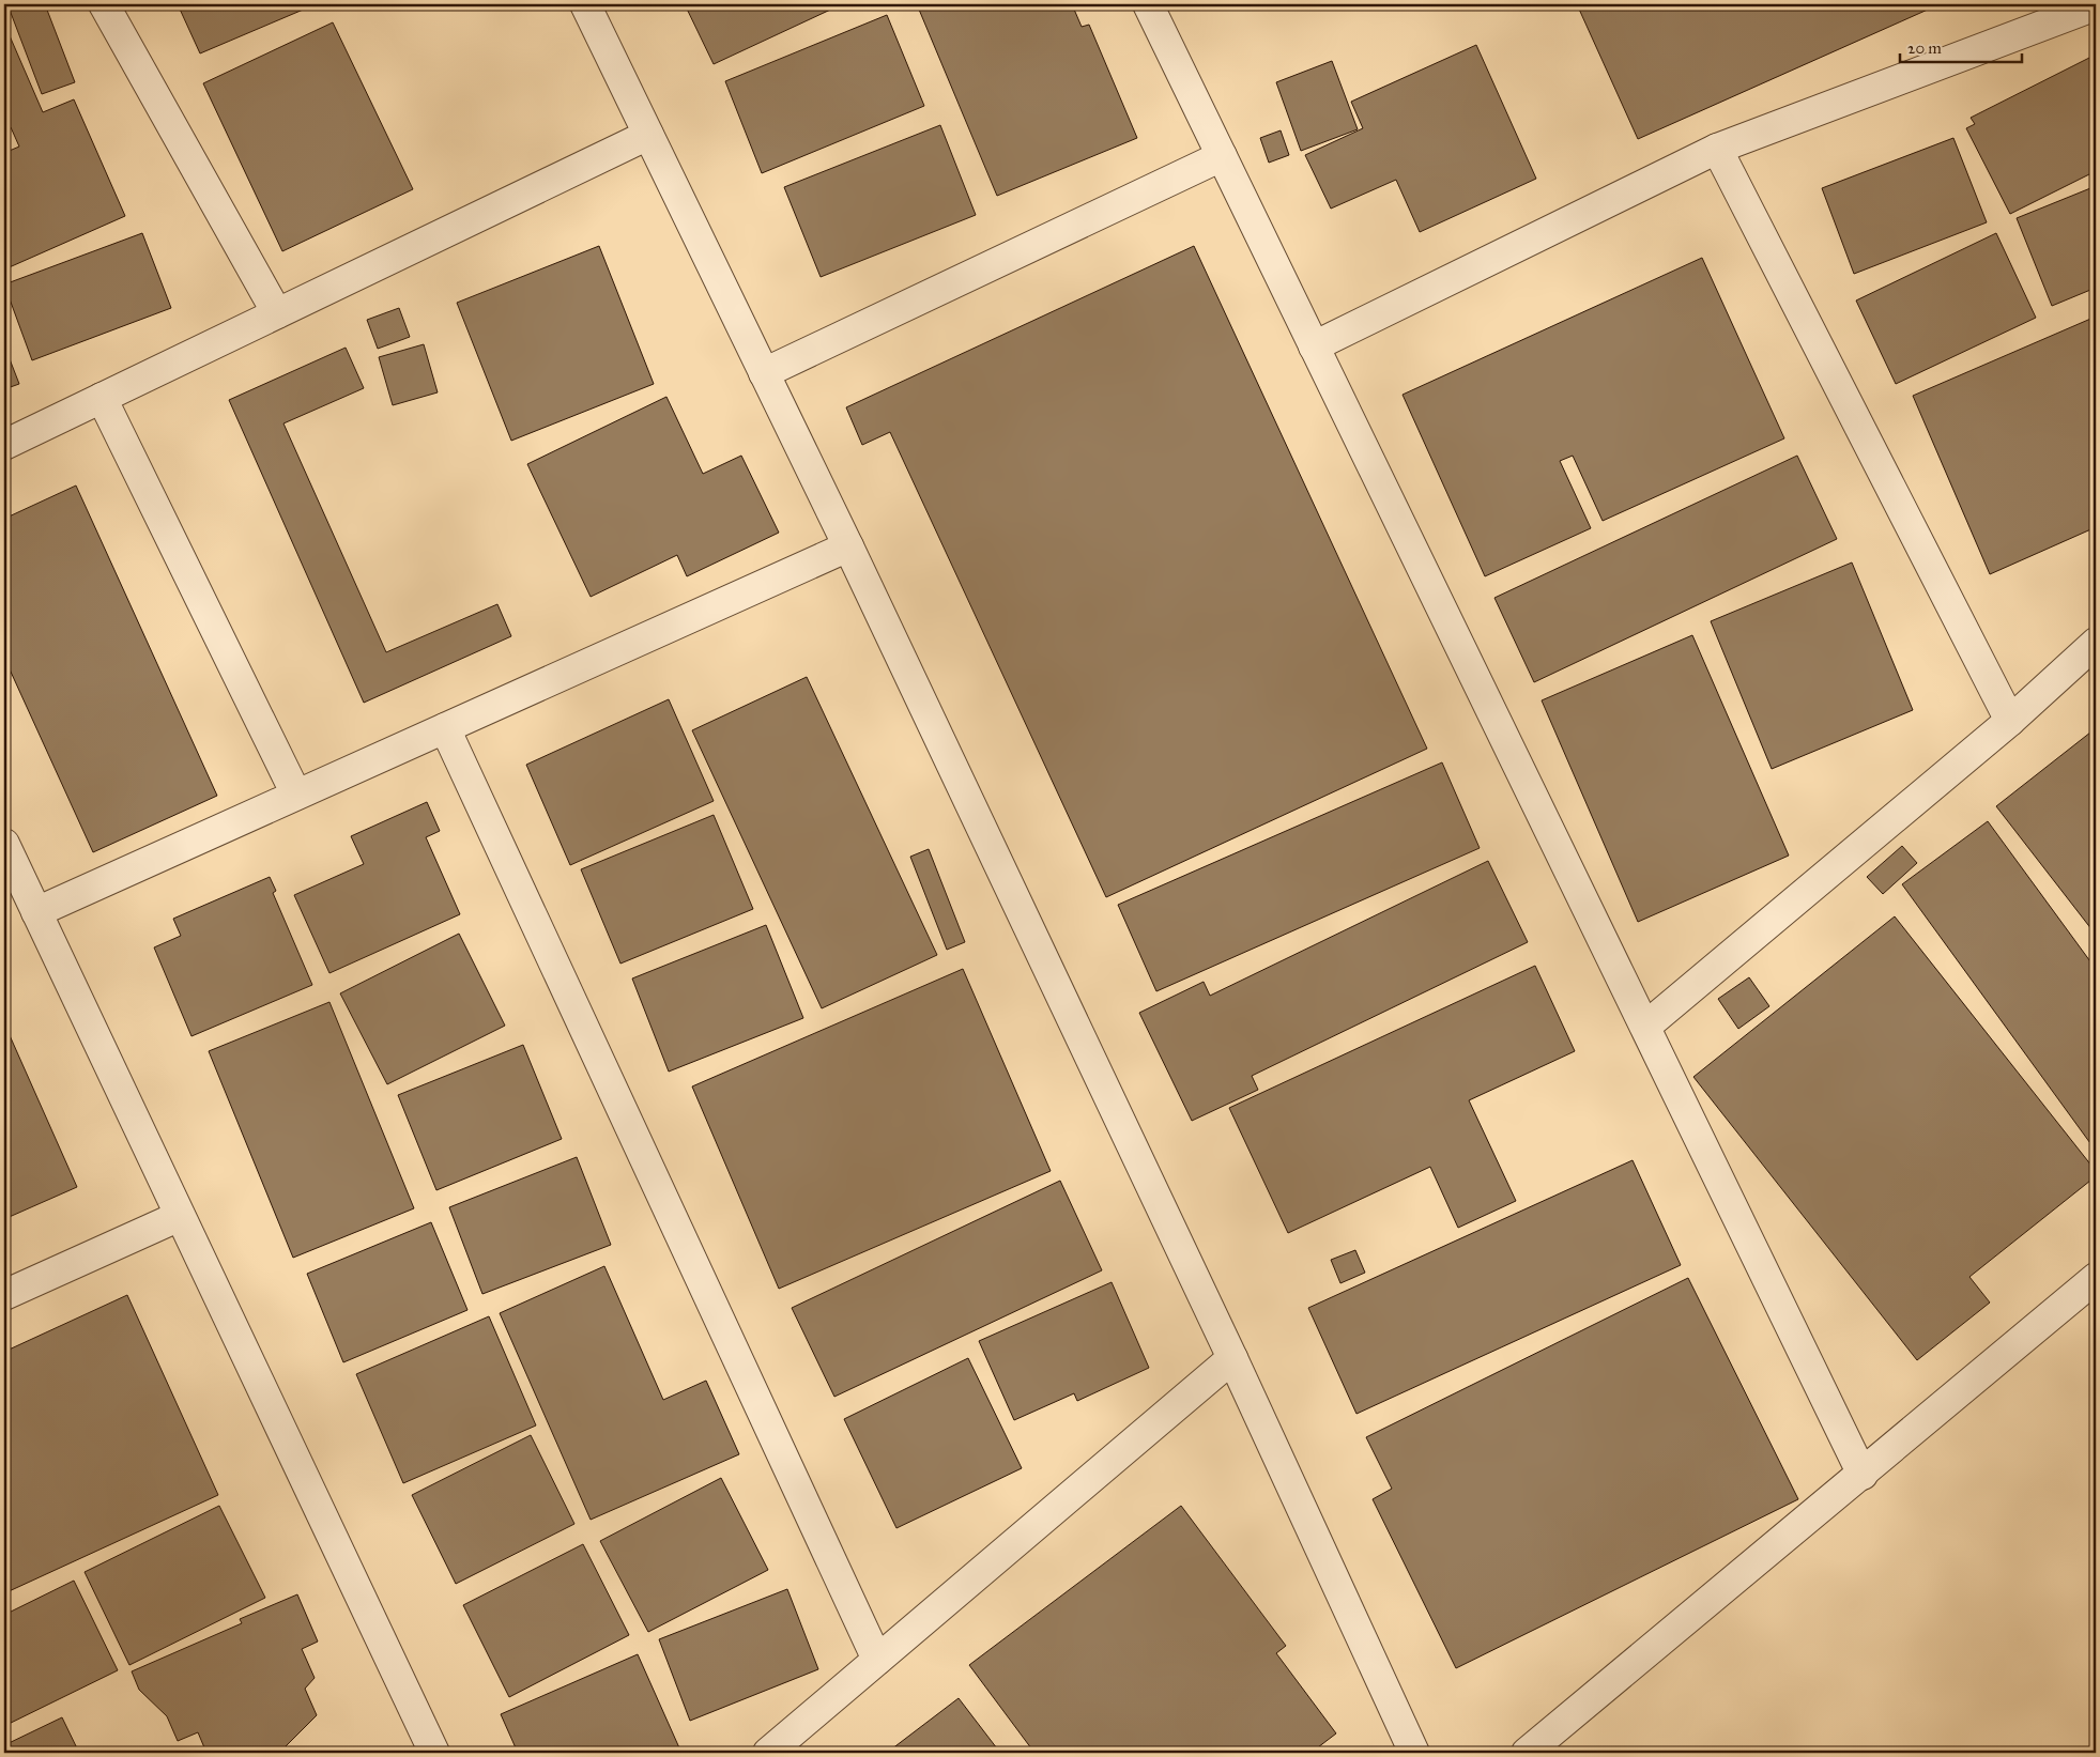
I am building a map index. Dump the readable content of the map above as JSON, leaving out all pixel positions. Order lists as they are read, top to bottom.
{
  "scale_bar": "20 m"
}
